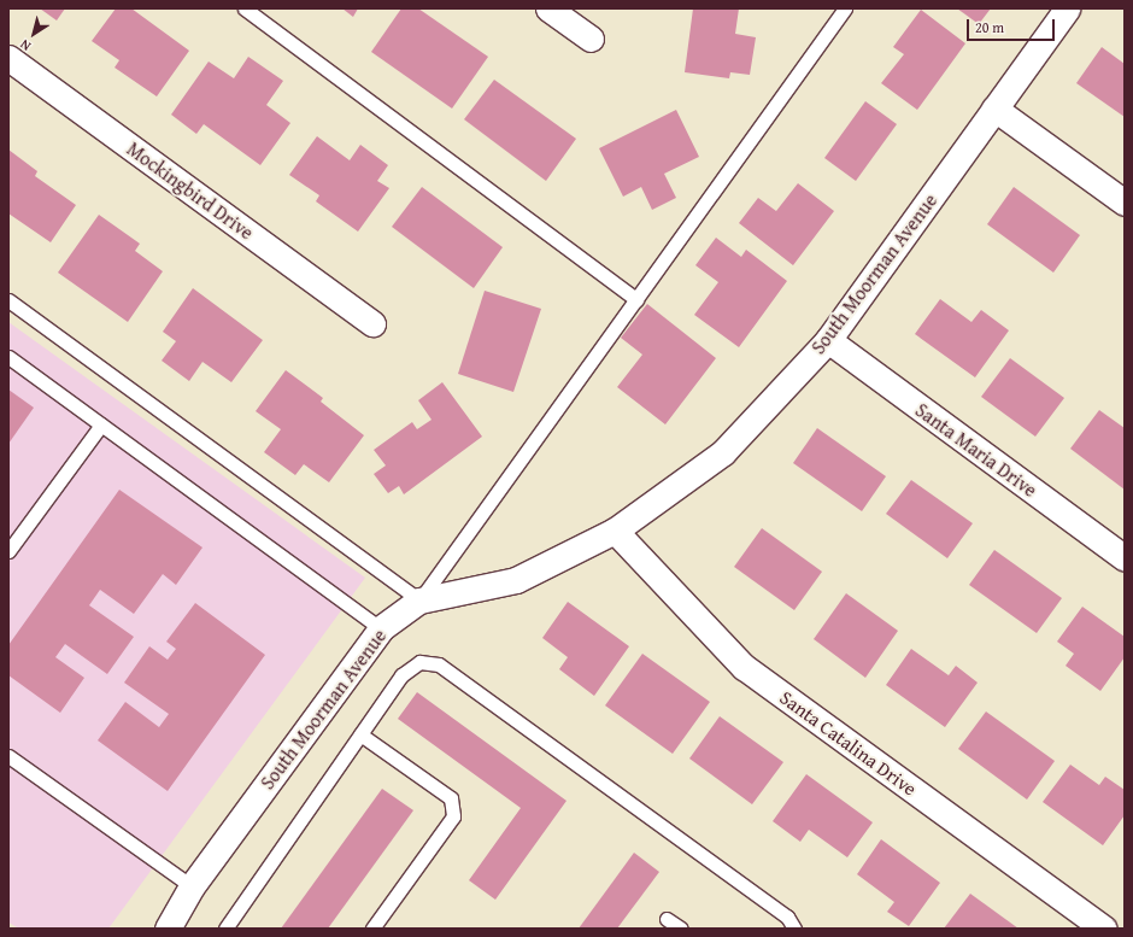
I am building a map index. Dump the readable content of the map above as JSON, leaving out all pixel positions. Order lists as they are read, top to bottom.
{
  "streets": {
    "street": [
      "Mockingbird Drive",
      "South Moorman Avenue",
      "Santa Maria Drive",
      "Santa Catalina Drive"
    ]
  },
  "crossings": [
    ["South Moorman Avenue", "Santa Maria Drive"],
    ["South Moorman Avenue", "Santa Catalina Drive"]
  ],
  "scale_bar": "20 m",
  "north": "bottom left"
}
